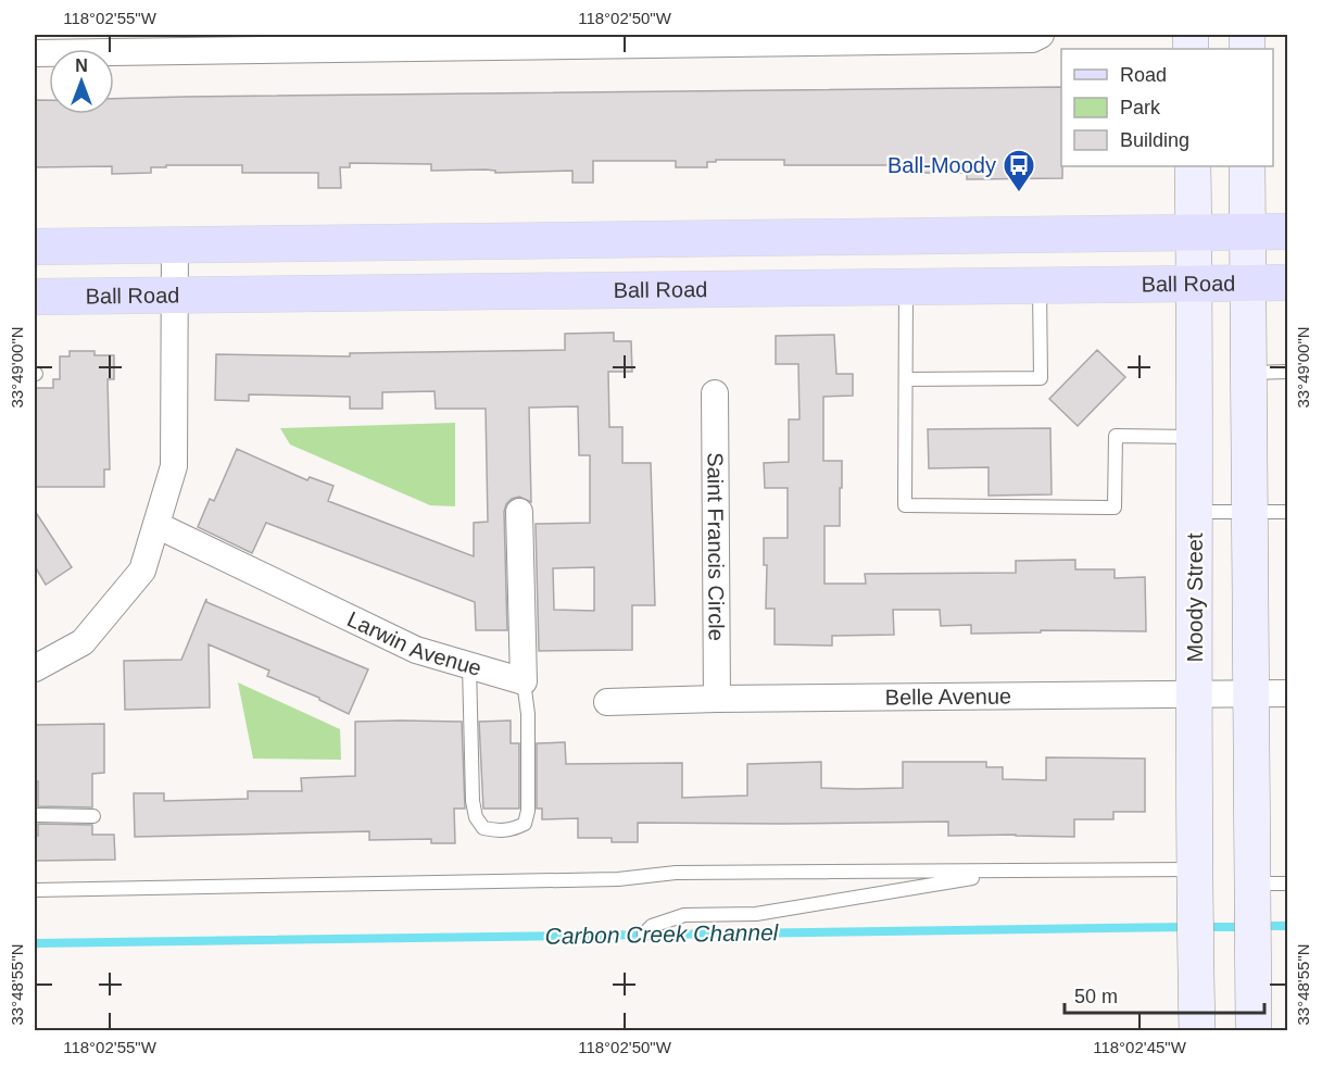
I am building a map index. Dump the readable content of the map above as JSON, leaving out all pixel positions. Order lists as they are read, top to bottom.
{
  "streets": {
    "main road": ["Ball Road", "Moody Street"],
    "street": ["Saint Francis Circle", "Larwin Avenue", "Belle Avenue"]
  },
  "crossings": [
    ["Ball Road", "Moody Street"],
    ["Saint Francis Circle", "Belle Avenue"],
    ["Moody Street", "Belle Avenue"]
  ],
  "water": ["Carbon Creek Channel"],
  "places": {
    "bus stop": ["Ball-Moody"]
  },
  "legend": ["Road", "Park", "Building"],
  "scale_bar": "50 m",
  "north": "top",
  "coordinates": [
    "118°02'55\"W",
    "118°02'50\"W",
    "33°49'00\"N",
    "33°48'55\"N",
    "118°02'45\"W"
  ]
}
